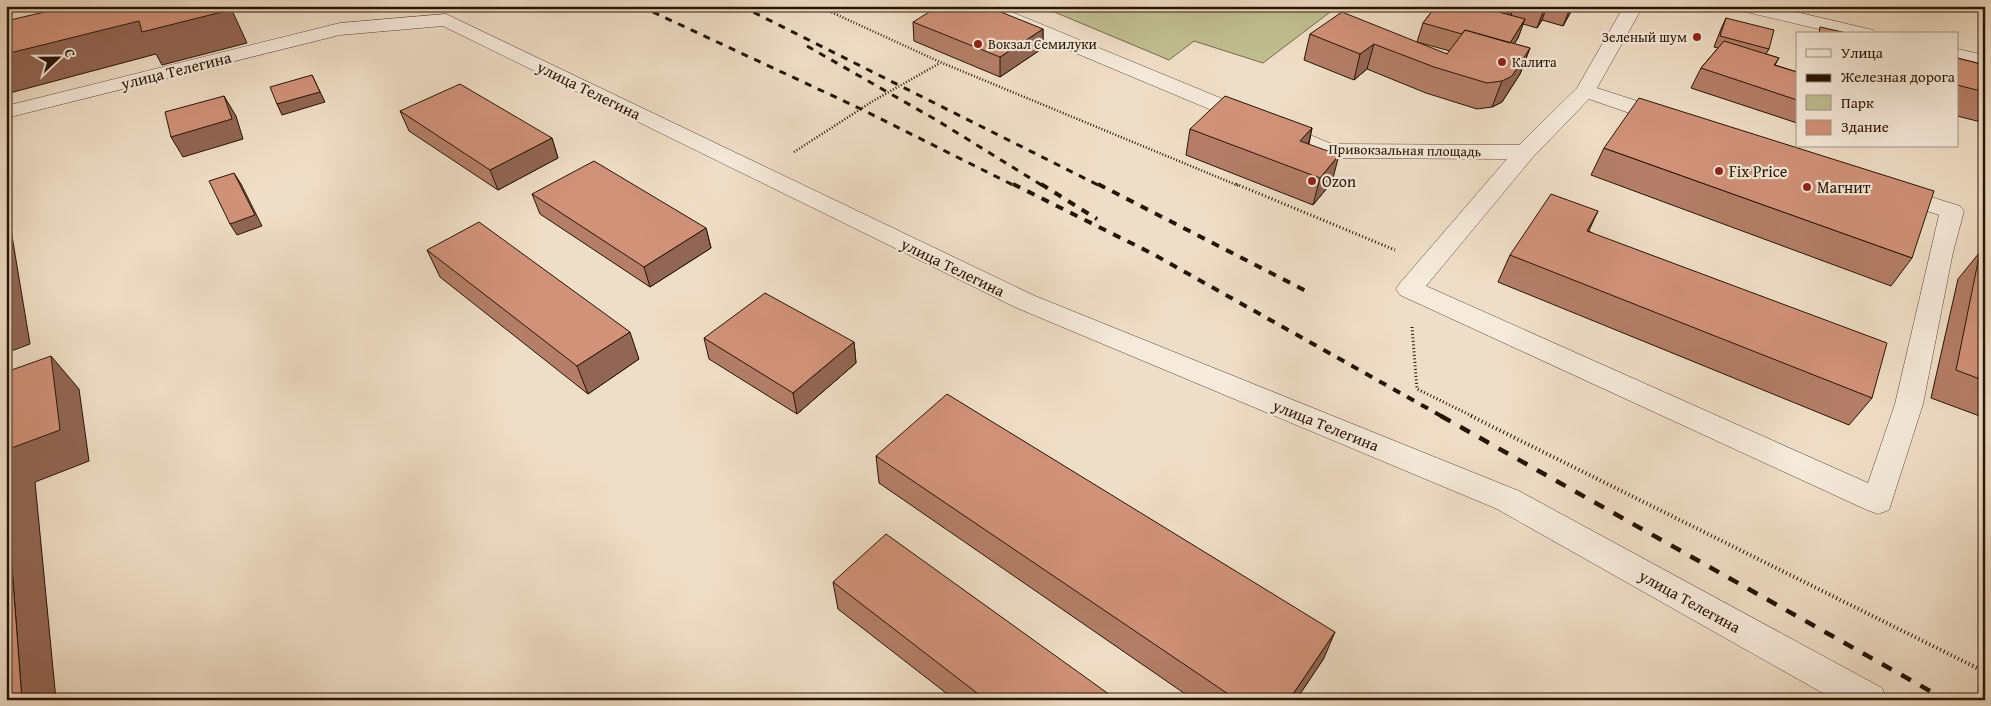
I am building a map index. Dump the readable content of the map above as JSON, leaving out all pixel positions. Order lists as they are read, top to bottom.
{
  "streets": {
    "street": ["улица Телегина", "Привокзальная площадь"]
  },
  "places": [
    "Зеленый шум",
    "Вокзал Семилуки",
    "Калита",
    "Fix Price",
    "Ozon",
    "Магнит"
  ],
  "legend": [
    "Улица",
    "Железная дорога",
    "Парк",
    "Здание"
  ],
  "north": "right"
}
